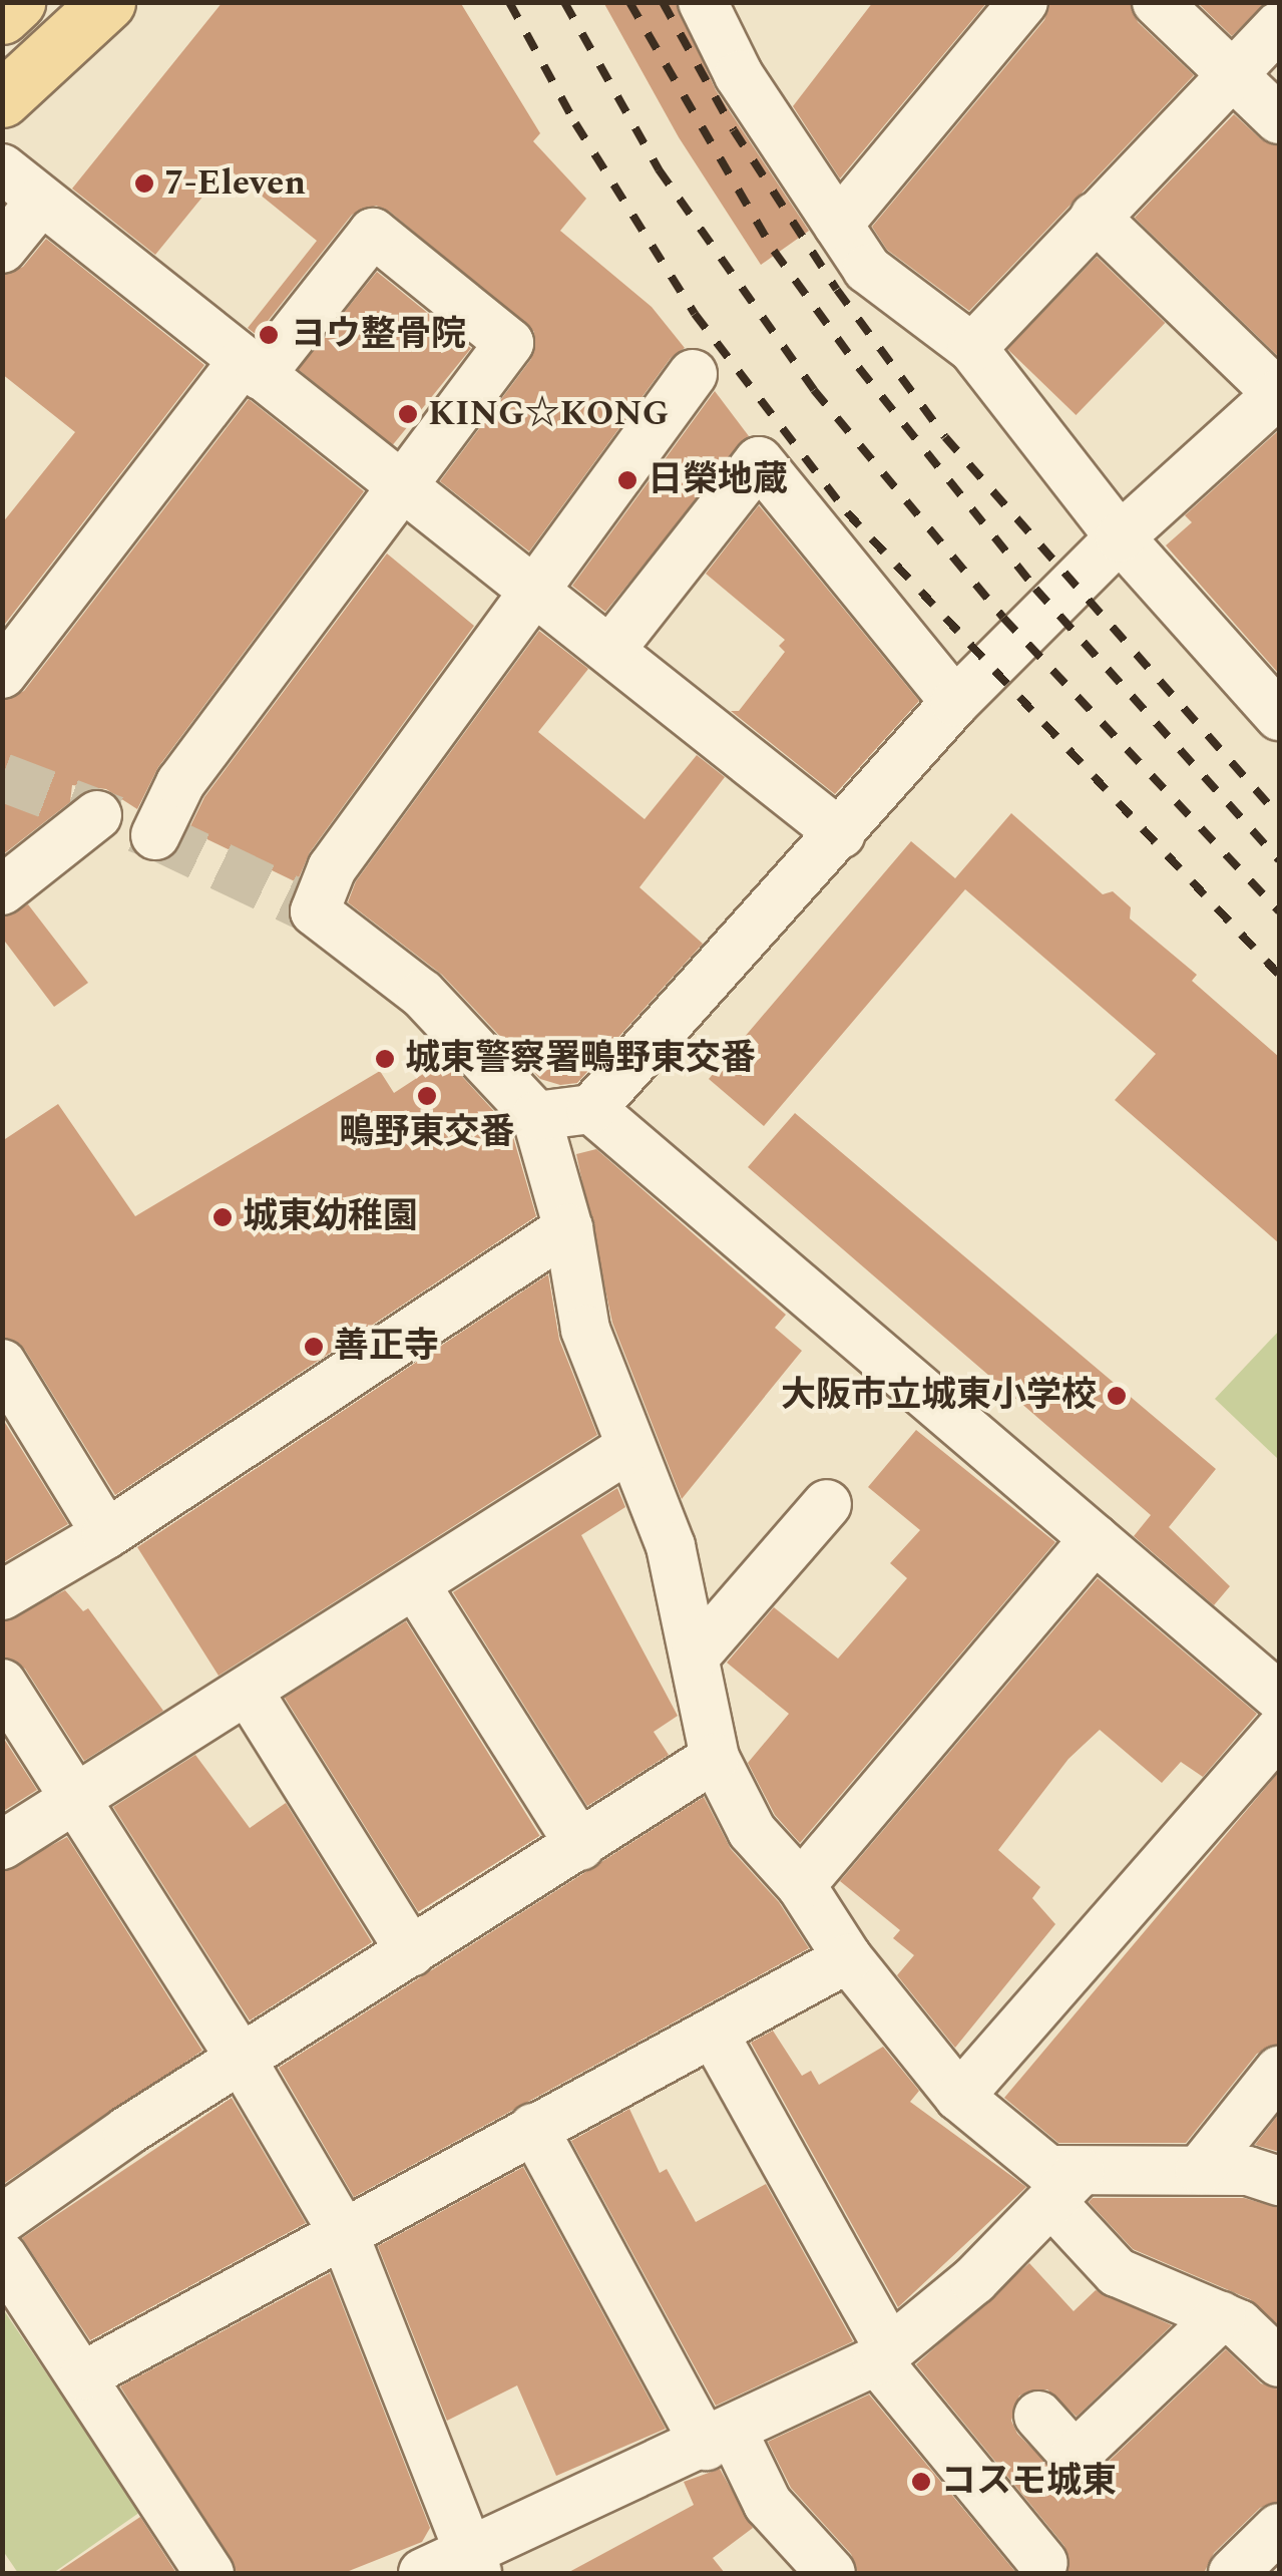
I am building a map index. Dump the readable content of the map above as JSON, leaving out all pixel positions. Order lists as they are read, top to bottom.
{
  "places": [
    "7-Eleven",
    "ヨウ整骨院",
    "KING☆KONG",
    "日榮地蔵",
    "城東警察署鴫野東交番",
    "鴫野東交番",
    "城東幼稚園",
    "善正寺",
    "大阪市立城東小学校",
    "コスモ城東"
  ]
}
